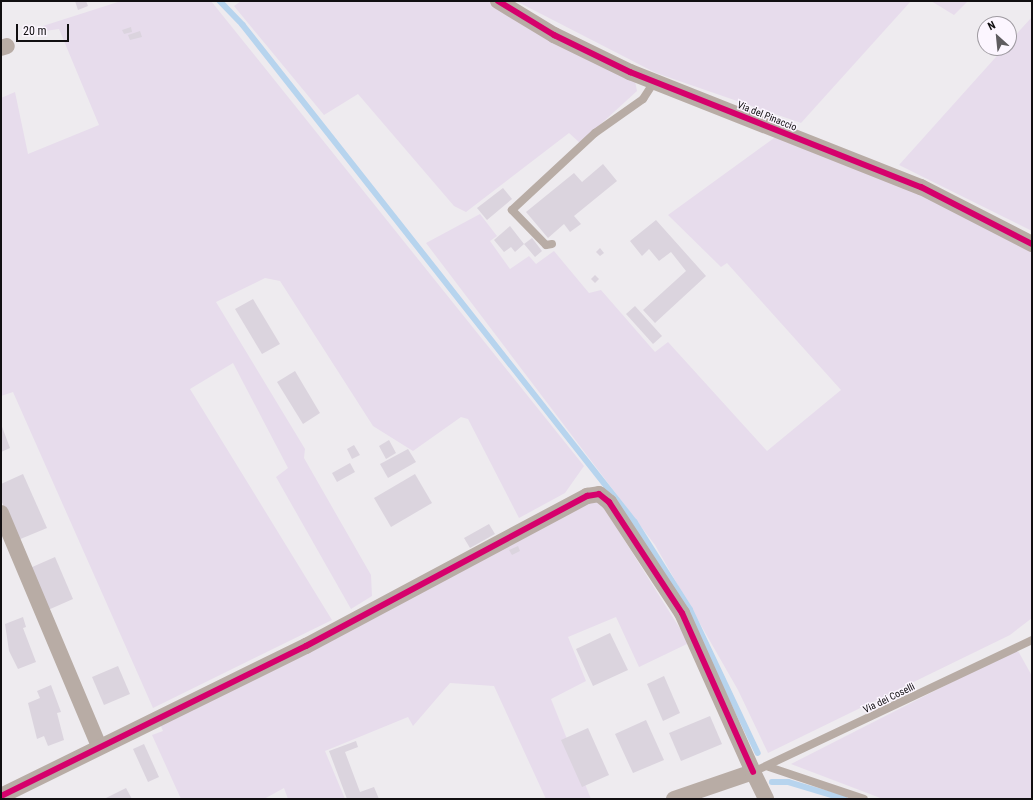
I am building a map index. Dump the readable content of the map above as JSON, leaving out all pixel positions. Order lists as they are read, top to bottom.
{
  "streets": {
    "street": ["Via del Pinaccio"],
    "lane": ["Via dei Coselli"]
  },
  "scale_bar": "20 m",
  "north": "top left"
}
